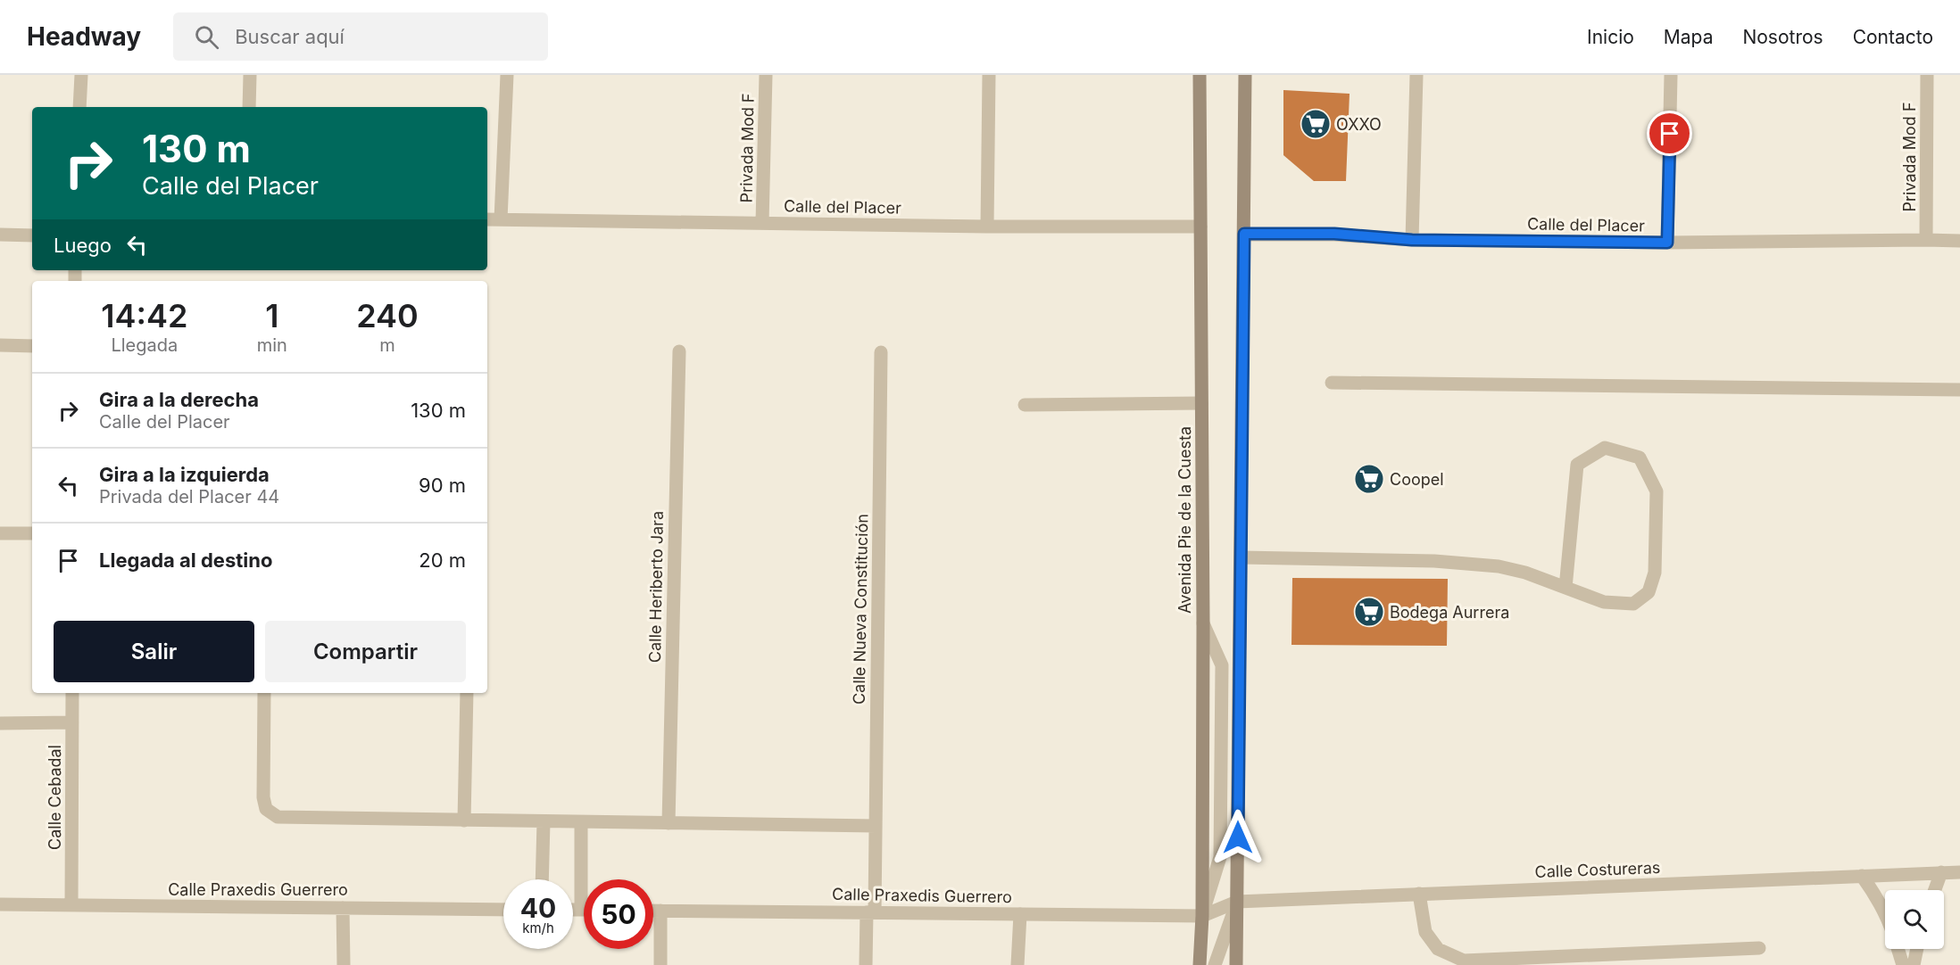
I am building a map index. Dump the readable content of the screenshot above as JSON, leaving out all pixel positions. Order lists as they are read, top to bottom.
{
  "streets": {
    "main road": ["Avenida Pie de la Cuesta"],
    "street": [
      "Privada Mod F",
      "Calle del Placer",
      "Calle Heriberto Jara",
      "Calle Nueva Constitución",
      "Calle Cebadal",
      "Calle Costureras",
      "Calle Praxedis Guerrero"
    ]
  },
  "crossings": [
    ["Privada Mod F", "Calle del Placer"],
    ["Calle del Placer", "Avenida Pie de la Cuesta"],
    ["Avenida Pie de la Cuesta", "Calle Costureras"],
    ["Avenida Pie de la Cuesta", "Calle Praxedis Guerrero"],
    ["Calle Nueva Constitución", "Calle Praxedis Guerrero"],
    ["Calle Cebadal", "Calle Praxedis Guerrero"],
    ["Calle Costureras", "Calle Praxedis Guerrero"]
  ],
  "places": {
    "supermarket": ["OXXO", "Coopel", "Bodega Aurrera"]
  },
  "page": {
    "header": "Headway",
    "search": "Buscar aquí",
    "nav": [
      "Inicio",
      "Mapa",
      "Nosotros",
      "Contacto"
    ],
    "turn": ["130 m", "Calle del Placer"],
    "then": "Luego",
    "eta": [
      "14:42",
      "Llegada",
      "1",
      "min",
      "240",
      "m"
    ],
    "list": [
      {
        "name": "Gira a la derecha",
        "note": "Calle del Placer",
        "value": "130 m"
      },
      {
        "name": "Gira a la izquierda",
        "note": "Privada del Placer 44",
        "value": "90 m"
      },
      {
        "name": "Llegada al destino",
        "value": "20 m"
      }
    ],
    "buttons": ["Salir", "Compartir"],
    "speed": "40 km/h",
    "limit": "50"
  }
}
